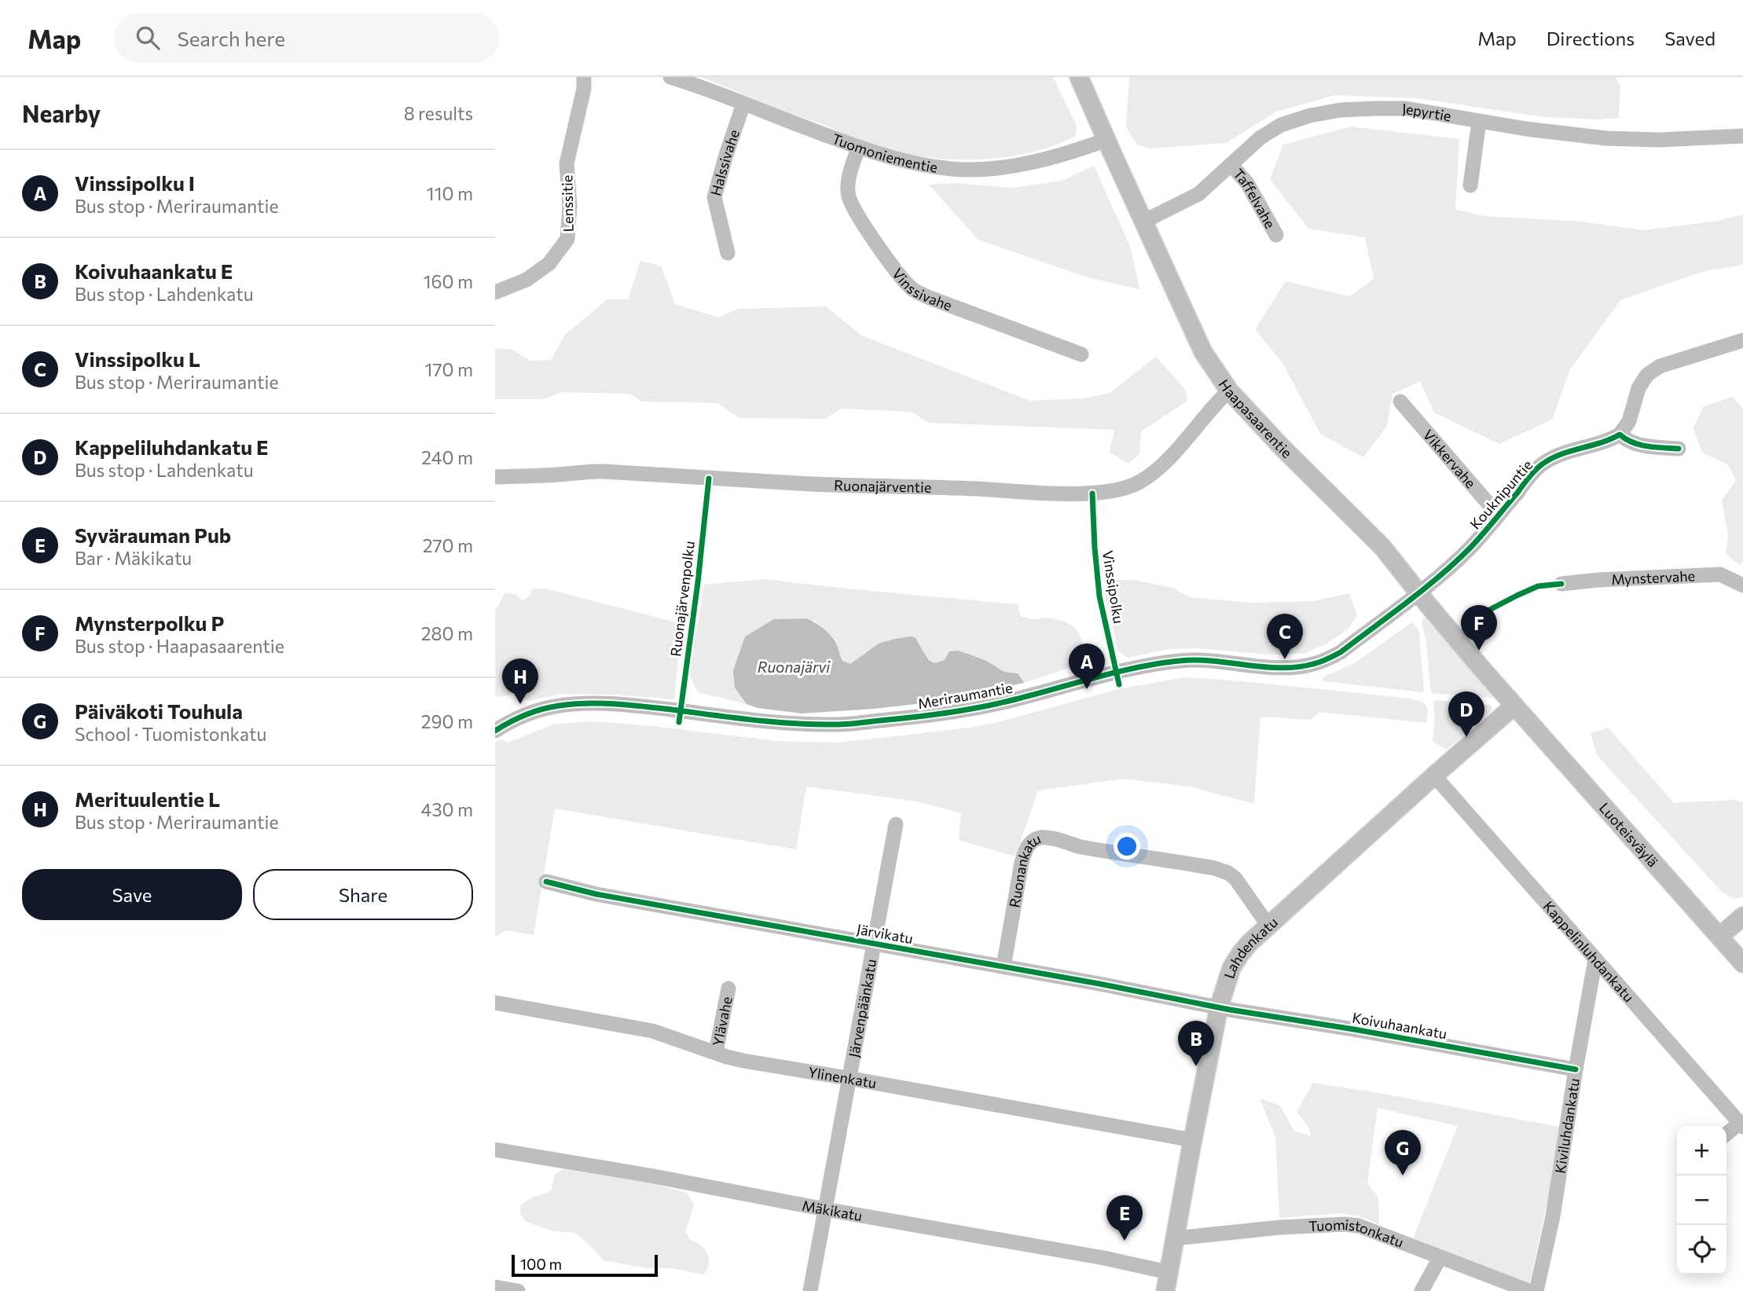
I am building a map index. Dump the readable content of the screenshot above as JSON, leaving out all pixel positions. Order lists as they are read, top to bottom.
{
  "streets": {
    "main road": ["Haapasaarentie", "Luoteisväylä", "Lahdenkatu"],
    "street": [
      "Jepyrtie",
      "Tuomoniementie",
      "Halssivahe",
      "Taffelvahe",
      "Lenssitie",
      "Vinssivahe",
      "Vikkervahe",
      "Ruonajärventie",
      "Kouknipuntie",
      "Mynstervahe",
      "Meriraumantie",
      "Ruonankatu",
      "Järvikatu",
      "Kappelinluhdankatu",
      "Järvenpäänkatu",
      "Ylävahe",
      "Koivuhaankatu",
      "Ylinenkatu",
      "Kiviluhdankatu",
      "Mäkikatu",
      "Tuomistonkatu"
    ],
    "cycle path": ["Vinssipolku", "Ruonajärvenpolku"]
  },
  "crossings": [
    ["Jepyrtie", "Taffelvahe"],
    ["Jepyrtie", "Haapasaarentie"],
    ["Tuomoniementie", "Halssivahe"],
    ["Tuomoniementie", "Vinssivahe"],
    ["Tuomoniementie", "Haapasaarentie"],
    ["Haapasaarentie", "Ruonajärventie"],
    ["Haapasaarentie", "Kouknipuntie"],
    ["Haapasaarentie", "Meriraumantie"],
    ["Haapasaarentie", "Luoteisväylä"],
    ["Haapasaarentie", "Lahdenkatu"],
    ["Vikkervahe", "Kouknipuntie"],
    ["Kouknipuntie", "Meriraumantie"],
    ["Luoteisväylä", "Lahdenkatu"],
    ["Ruonankatu", "Järvikatu"],
    ["Ruonankatu", "Lahdenkatu"],
    ["Järvikatu", "Lahdenkatu"],
    ["Järvikatu", "Järvenpäänkatu"],
    ["Järvikatu", "Koivuhaankatu"],
    ["Lahdenkatu", "Kappelinluhdankatu"],
    ["Lahdenkatu", "Koivuhaankatu"],
    ["Lahdenkatu", "Ylinenkatu"],
    ["Lahdenkatu", "Mäkikatu"],
    ["Lahdenkatu", "Tuomistonkatu"],
    ["Kappelinluhdankatu", "Kiviluhdankatu"],
    ["Järvenpäänkatu", "Ylinenkatu"],
    ["Järvenpäänkatu", "Mäkikatu"],
    ["Ylävahe", "Ylinenkatu"],
    ["Koivuhaankatu", "Kiviluhdankatu"]
  ],
  "water": ["Ruonajärvi"],
  "scale_bar": "100 m",
  "page": {
    "header": "Map",
    "search": "Search here",
    "nav": ["Map", "Directions", "Saved"],
    "heading": ["Nearby", "8 results"],
    "list": [
      {
        "mark": "A",
        "name": "Vinssipolku I",
        "note": "Bus stop · Meriraumantie",
        "value": "110 m"
      },
      {
        "mark": "B",
        "name": "Koivuhaankatu E",
        "note": "Bus stop · Lahdenkatu",
        "value": "160 m"
      },
      {
        "mark": "C",
        "name": "Vinssipolku L",
        "note": "Bus stop · Meriraumantie",
        "value": "170 m"
      },
      {
        "mark": "D",
        "name": "Kappeliluhdankatu E",
        "note": "Bus stop · Lahdenkatu",
        "value": "240 m"
      },
      {
        "mark": "E",
        "name": "Syvärauman Pub",
        "note": "Bar · Mäkikatu",
        "value": "270 m"
      },
      {
        "mark": "F",
        "name": "Mynsterpolku P",
        "note": "Bus stop · Haapasaarentie",
        "value": "280 m"
      },
      {
        "mark": "G",
        "name": "Päiväkoti Touhula",
        "note": "School · Tuomistonkatu",
        "value": "290 m"
      },
      {
        "mark": "H",
        "name": "Merituulentie L",
        "note": "Bus stop · Meriraumantie",
        "value": "430 m"
      }
    ],
    "pins": [
      "F",
      "C",
      "A",
      "H",
      "D",
      "B",
      "G",
      "E"
    ],
    "buttons": ["Save", "Share"],
    "map_buttons": ["+", "−"],
    "scale": "100 m"
  }
}
